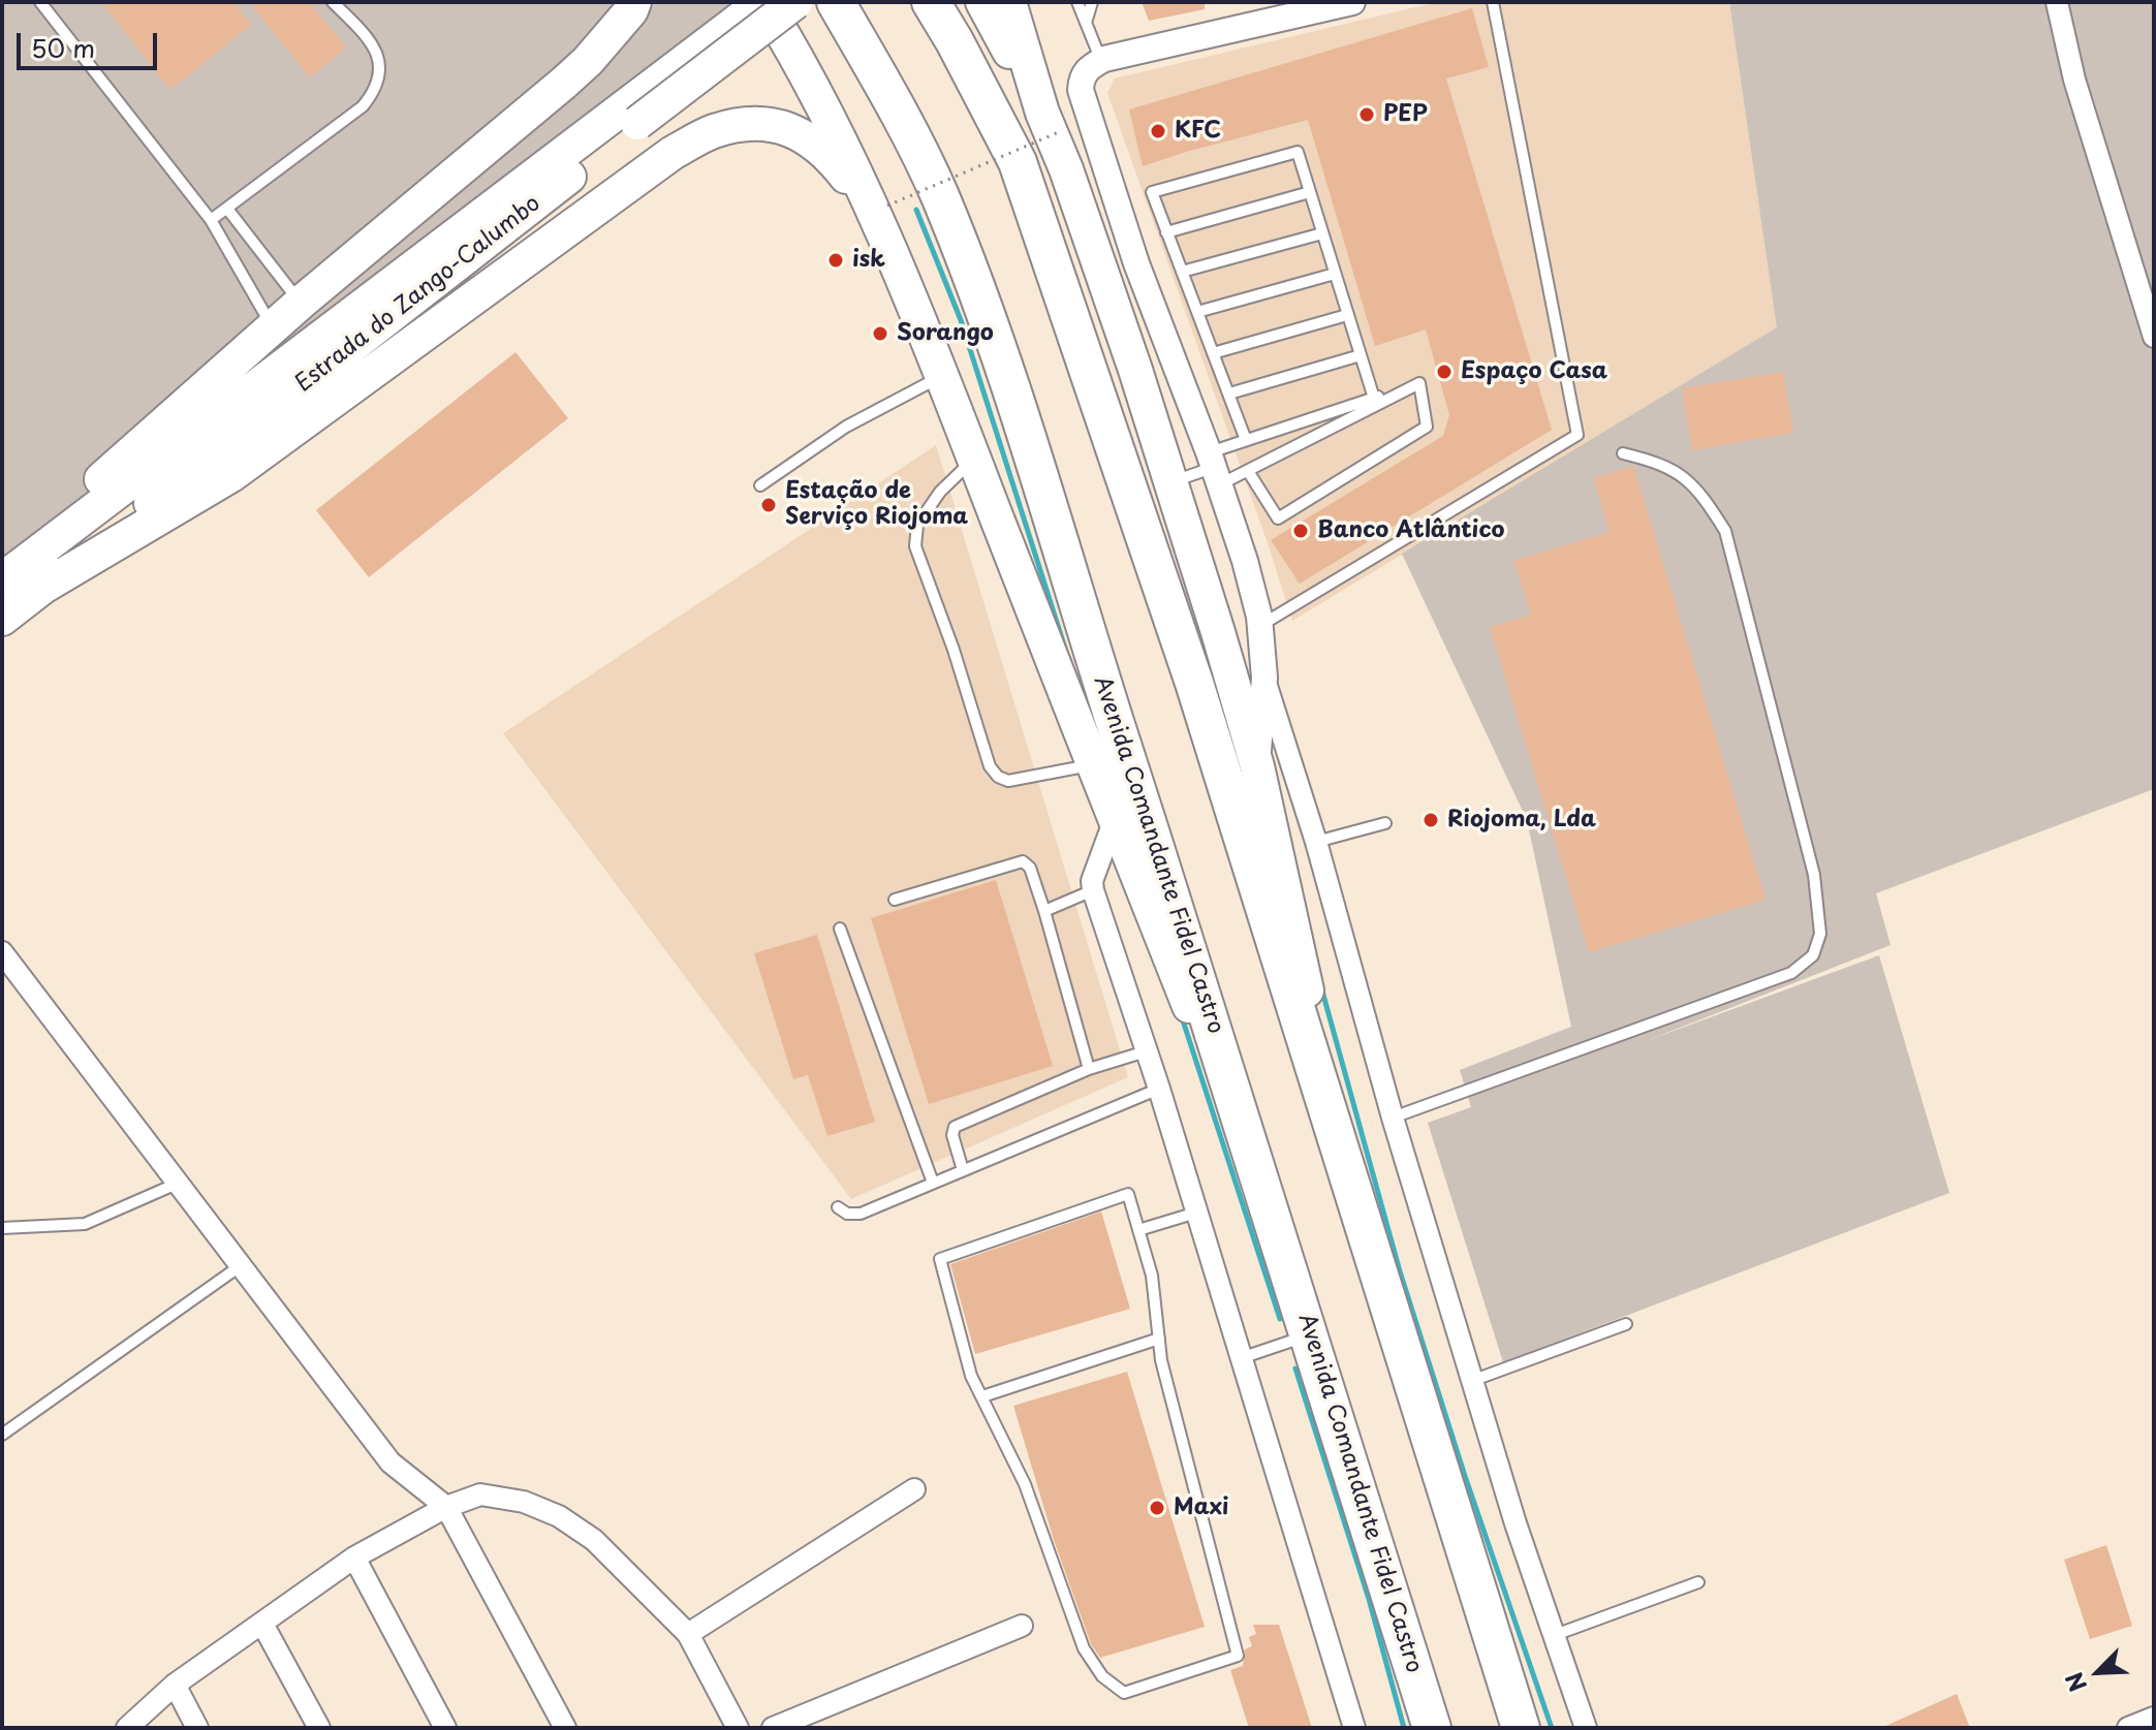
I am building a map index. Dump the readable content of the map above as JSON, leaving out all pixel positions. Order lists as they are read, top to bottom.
{
  "streets": {
    "highway": ["Avenida Comandante Fidel Castro"],
    "main road": ["Estrada do Zango-Calumbo"]
  },
  "places": [
    "PEP",
    "KFC",
    "isk",
    "Sorango",
    "Espaço Casa",
    "Estação de Serviço Riojoma",
    "Banco Atlântico",
    "Riojoma, Lda",
    "Maxi"
  ],
  "scale_bar": "50 m",
  "north": "bottom left"
}
